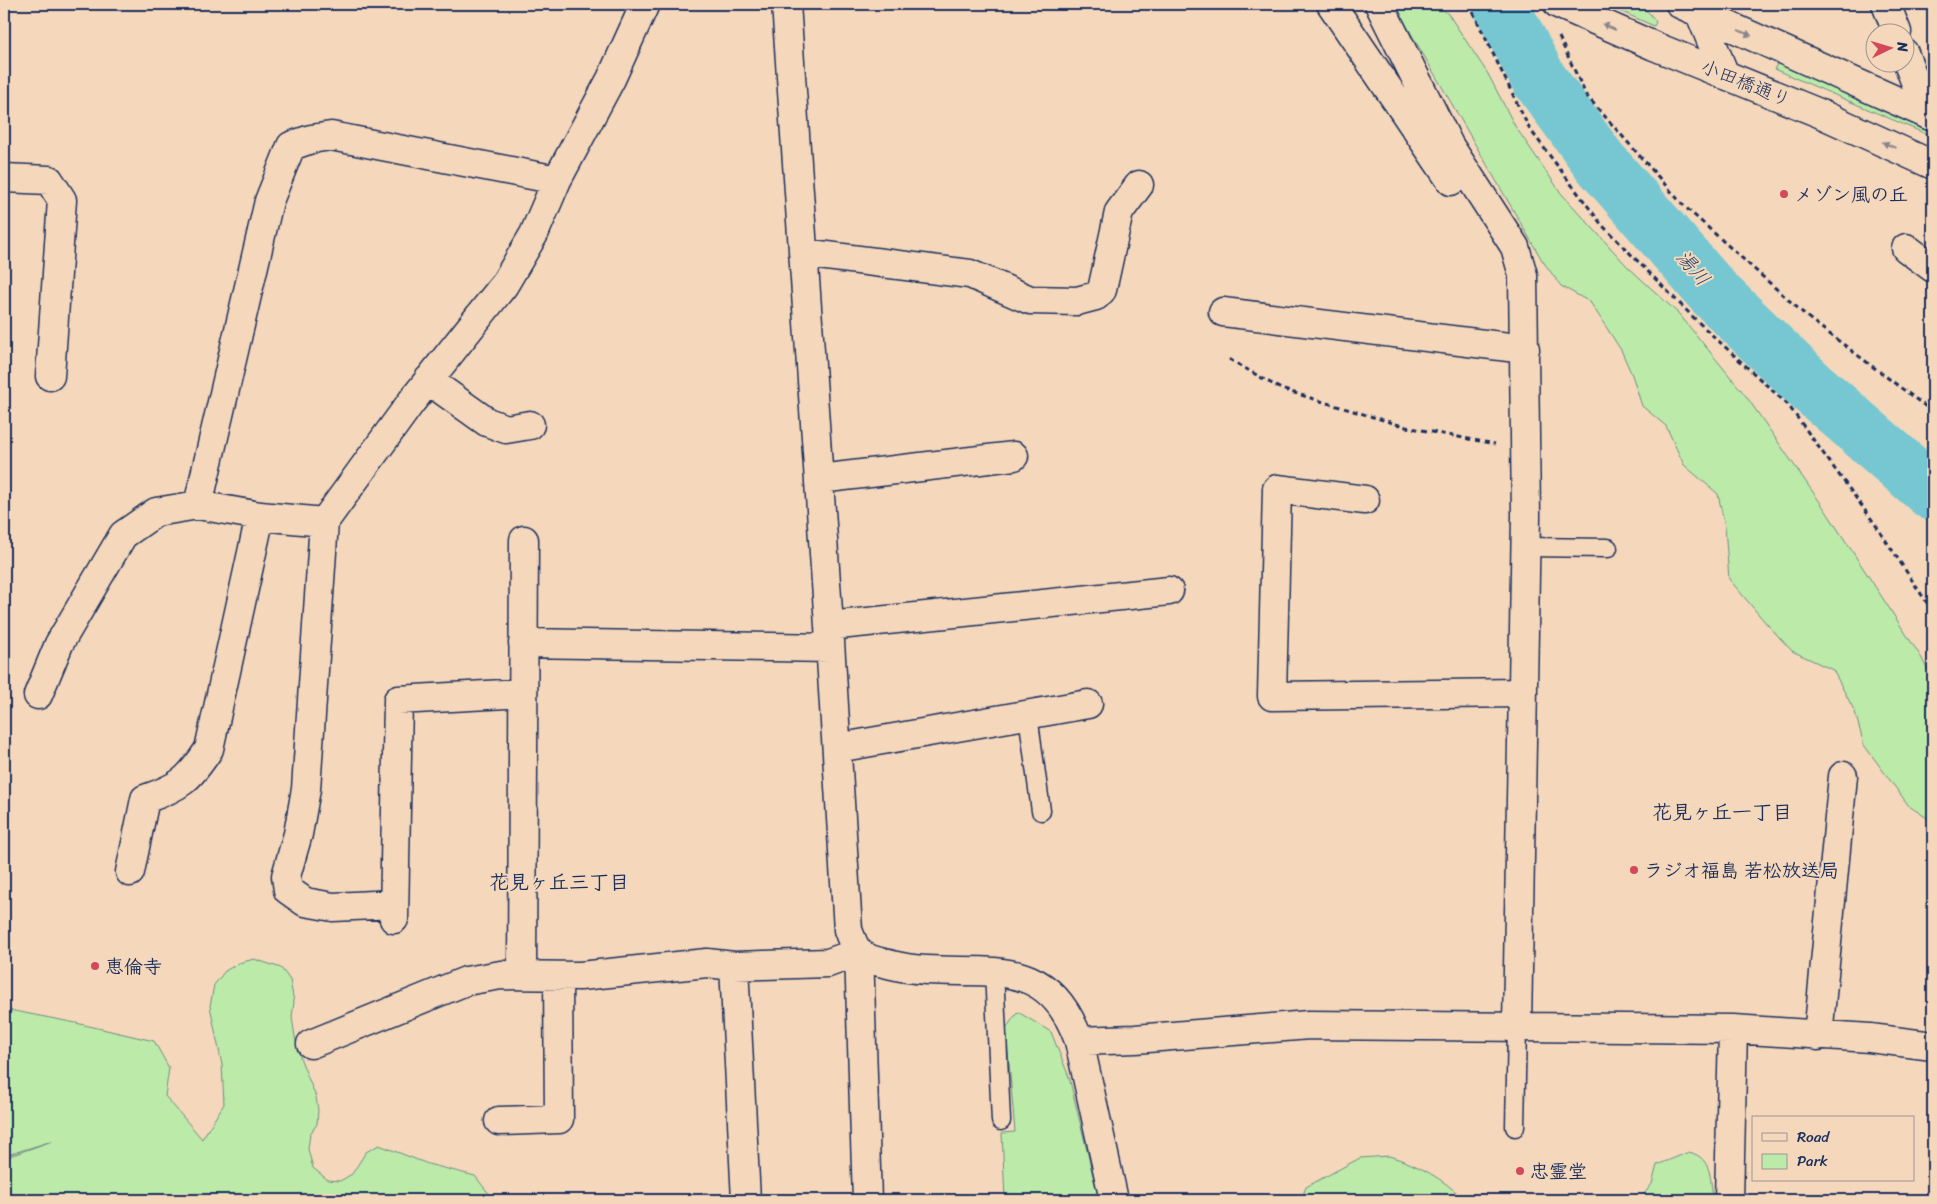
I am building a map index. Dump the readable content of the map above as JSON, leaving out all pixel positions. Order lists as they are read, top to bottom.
{
  "streets": {
    "street": ["小田橋通り"]
  },
  "districts": ["花見ヶ丘一丁目", "花見ヶ丘三丁目"],
  "water": ["湯川"],
  "places": [
    "メゾン風の丘",
    "ラジオ福島 若松放送局",
    "恵倫寺",
    "忠霊堂"
  ],
  "legend": ["Road", "Park"],
  "north": "right"
}
